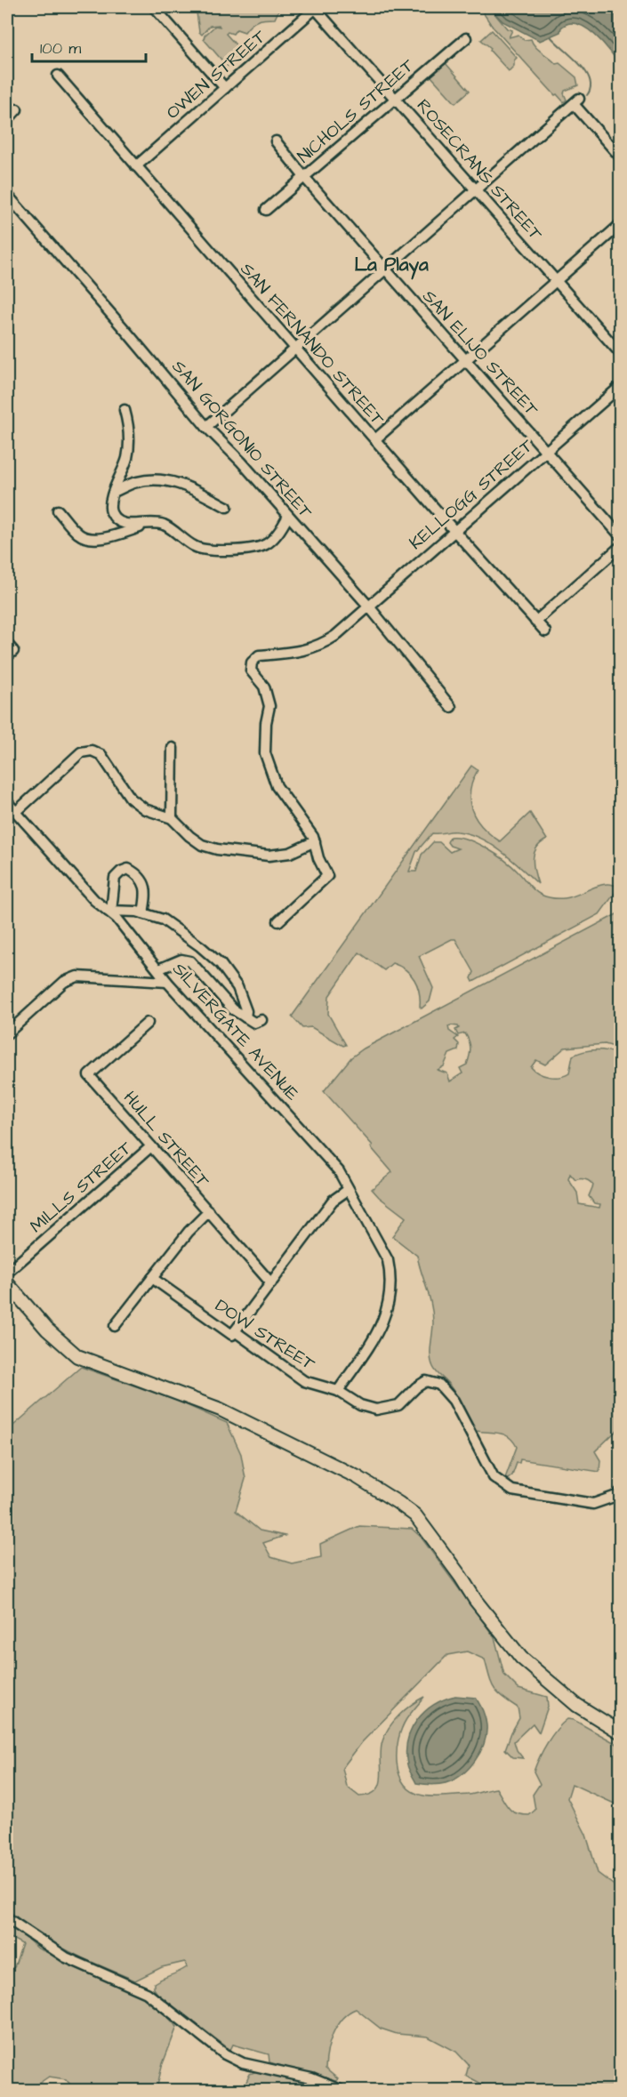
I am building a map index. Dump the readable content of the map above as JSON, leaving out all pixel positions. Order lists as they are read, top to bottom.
{
  "streets": {
    "street": [
      "OWEN STREET",
      "NICHOLS STREET",
      "ROSECRANS STREET",
      "SAN FERNANDO STREET",
      "SAN ELIJO STREET",
      "SAN GORGONIO STREET",
      "KELLOGG STREET",
      "SILVERGATE AVENUE",
      "HULL STREET",
      "MILLS STREET",
      "DOW STREET"
    ]
  },
  "crossings": [
    ["OWEN STREET", "ROSECRANS STREET"],
    ["OWEN STREET", "SAN FERNANDO STREET"],
    ["NICHOLS STREET", "ROSECRANS STREET"],
    ["NICHOLS STREET", "SAN ELIJO STREET"],
    ["SAN FERNANDO STREET", "KELLOGG STREET"],
    ["SAN ELIJO STREET", "KELLOGG STREET"],
    ["SAN GORGONIO STREET", "KELLOGG STREET"],
    ["SILVERGATE AVENUE", "DOW STREET"],
    ["HULL STREET", "MILLS STREET"]
  ],
  "districts": ["La Playa"],
  "scale_bar": "100 m"
}
